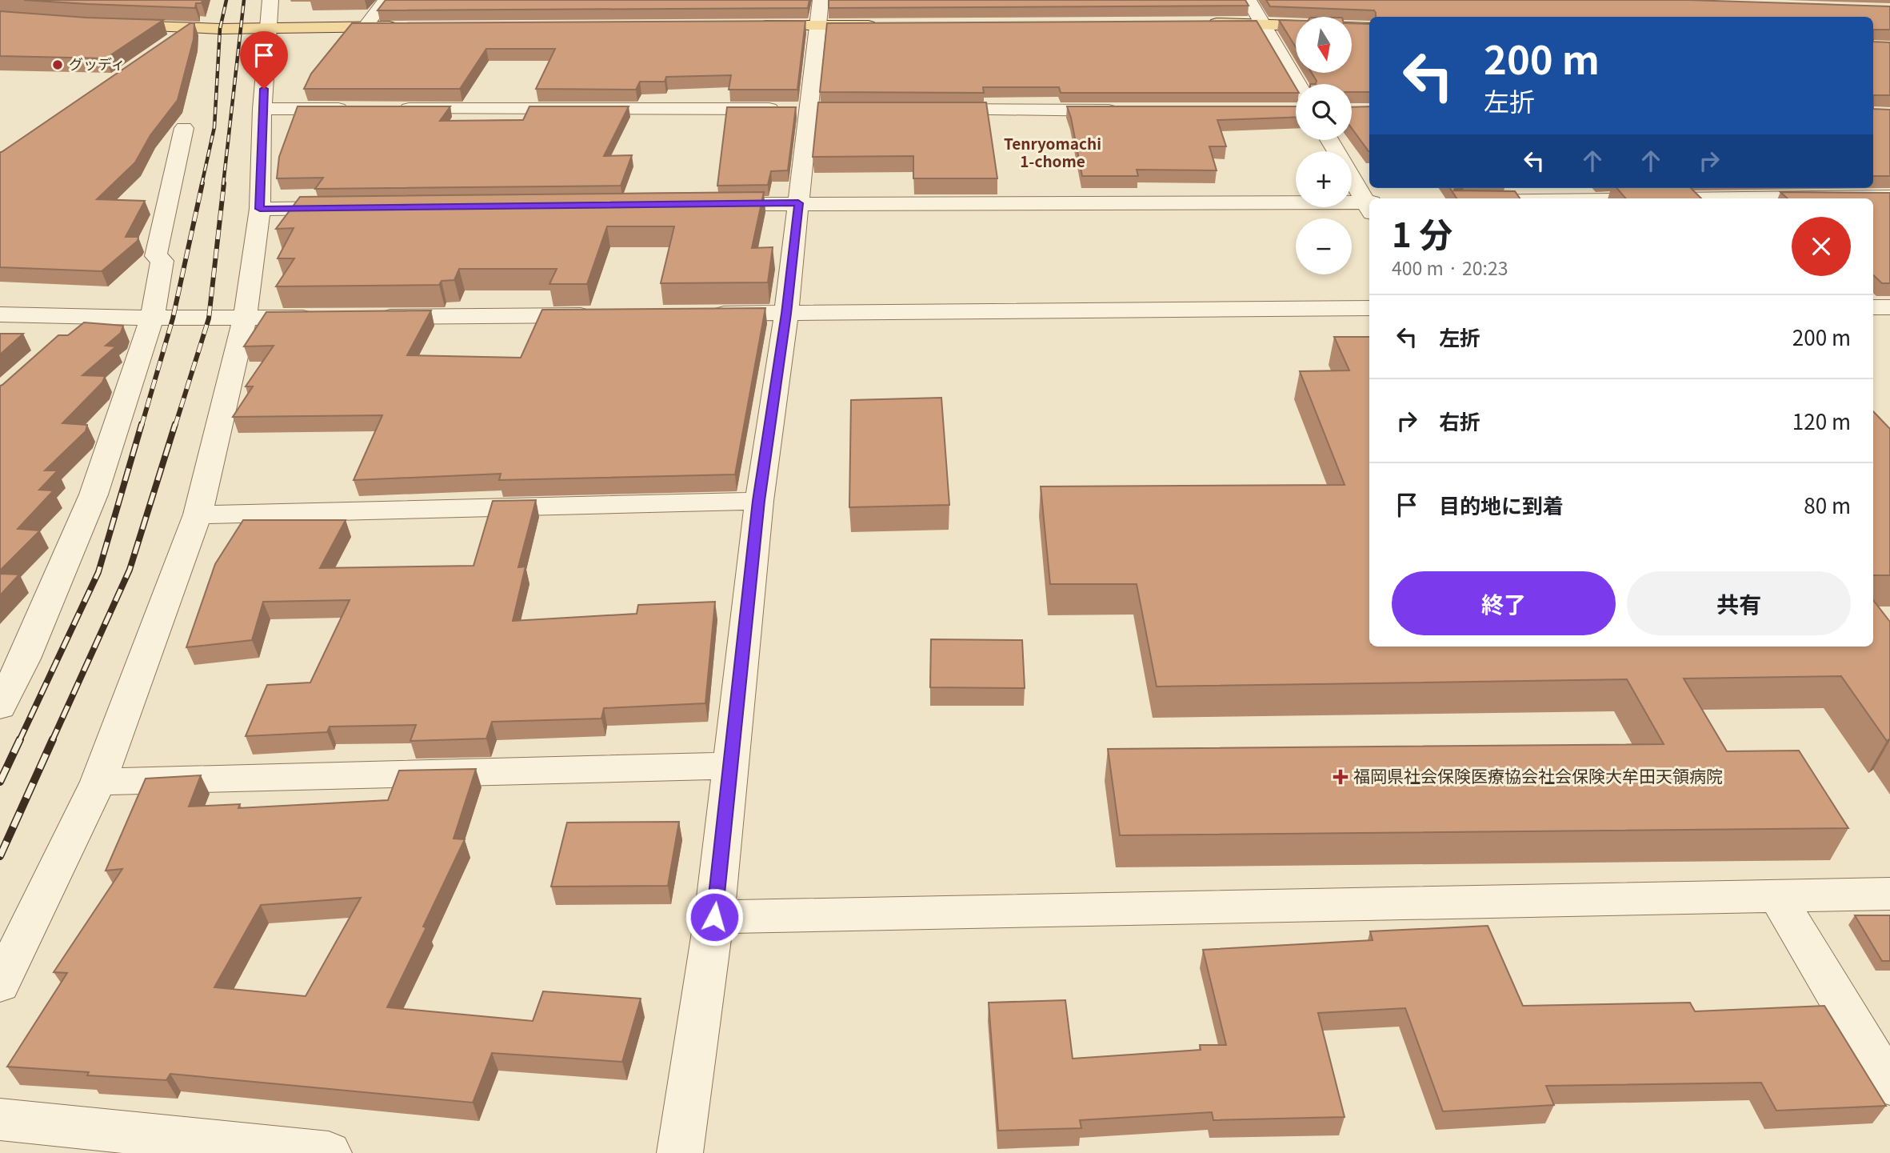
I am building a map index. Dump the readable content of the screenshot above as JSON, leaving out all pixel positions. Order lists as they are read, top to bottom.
{
  "districts": ["Tenryomachi 1-chome"],
  "places": {
    "other": ["グッディ"],
    "health": ["福岡県社会保険医療協会社会保険大牟田天領病院"]
  },
  "north": "bottom",
  "page": {
    "map_buttons": ["+", "−"],
    "turn": ["200 m", "左折"],
    "heading": ["1 分", "400 m · 20:23"],
    "list": [
      {
        "name": "左折",
        "value": "200 m"
      },
      {
        "name": "右折",
        "value": "120 m"
      },
      {
        "name": "目的地に到着",
        "value": "80 m"
      }
    ],
    "buttons": ["終了", "共有"]
  }
}
